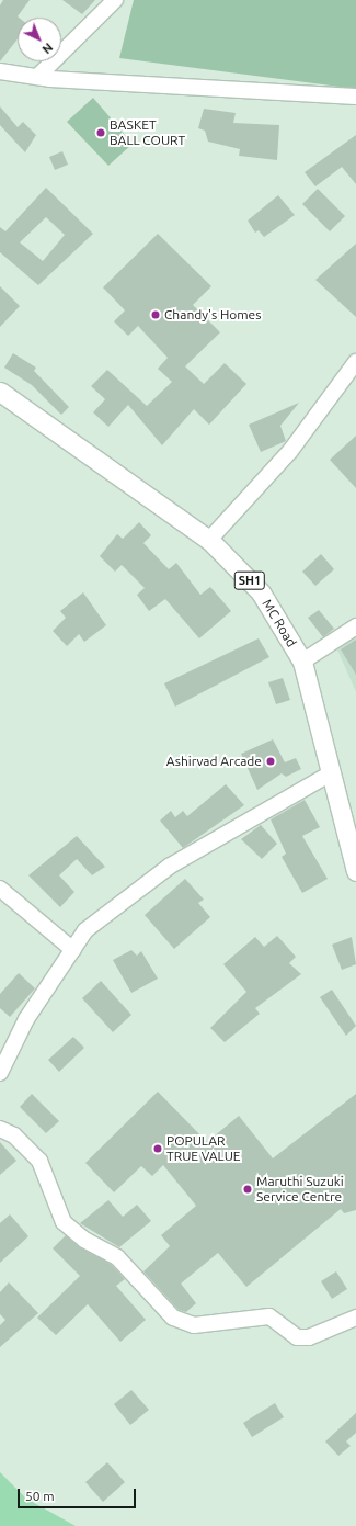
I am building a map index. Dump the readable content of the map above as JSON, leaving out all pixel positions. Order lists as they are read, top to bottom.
{
  "streets": {
    "main road": ["SH1", "MC Road"]
  },
  "places": [
    "BASKET BALL COURT",
    "Chandy's Homes",
    "Ashirvad Arcade",
    "POPULAR TRUE VALUE",
    "Maruthi Suzuki Service Centre"
  ],
  "scale_bar": "50 m",
  "north": "bottom right"
}
